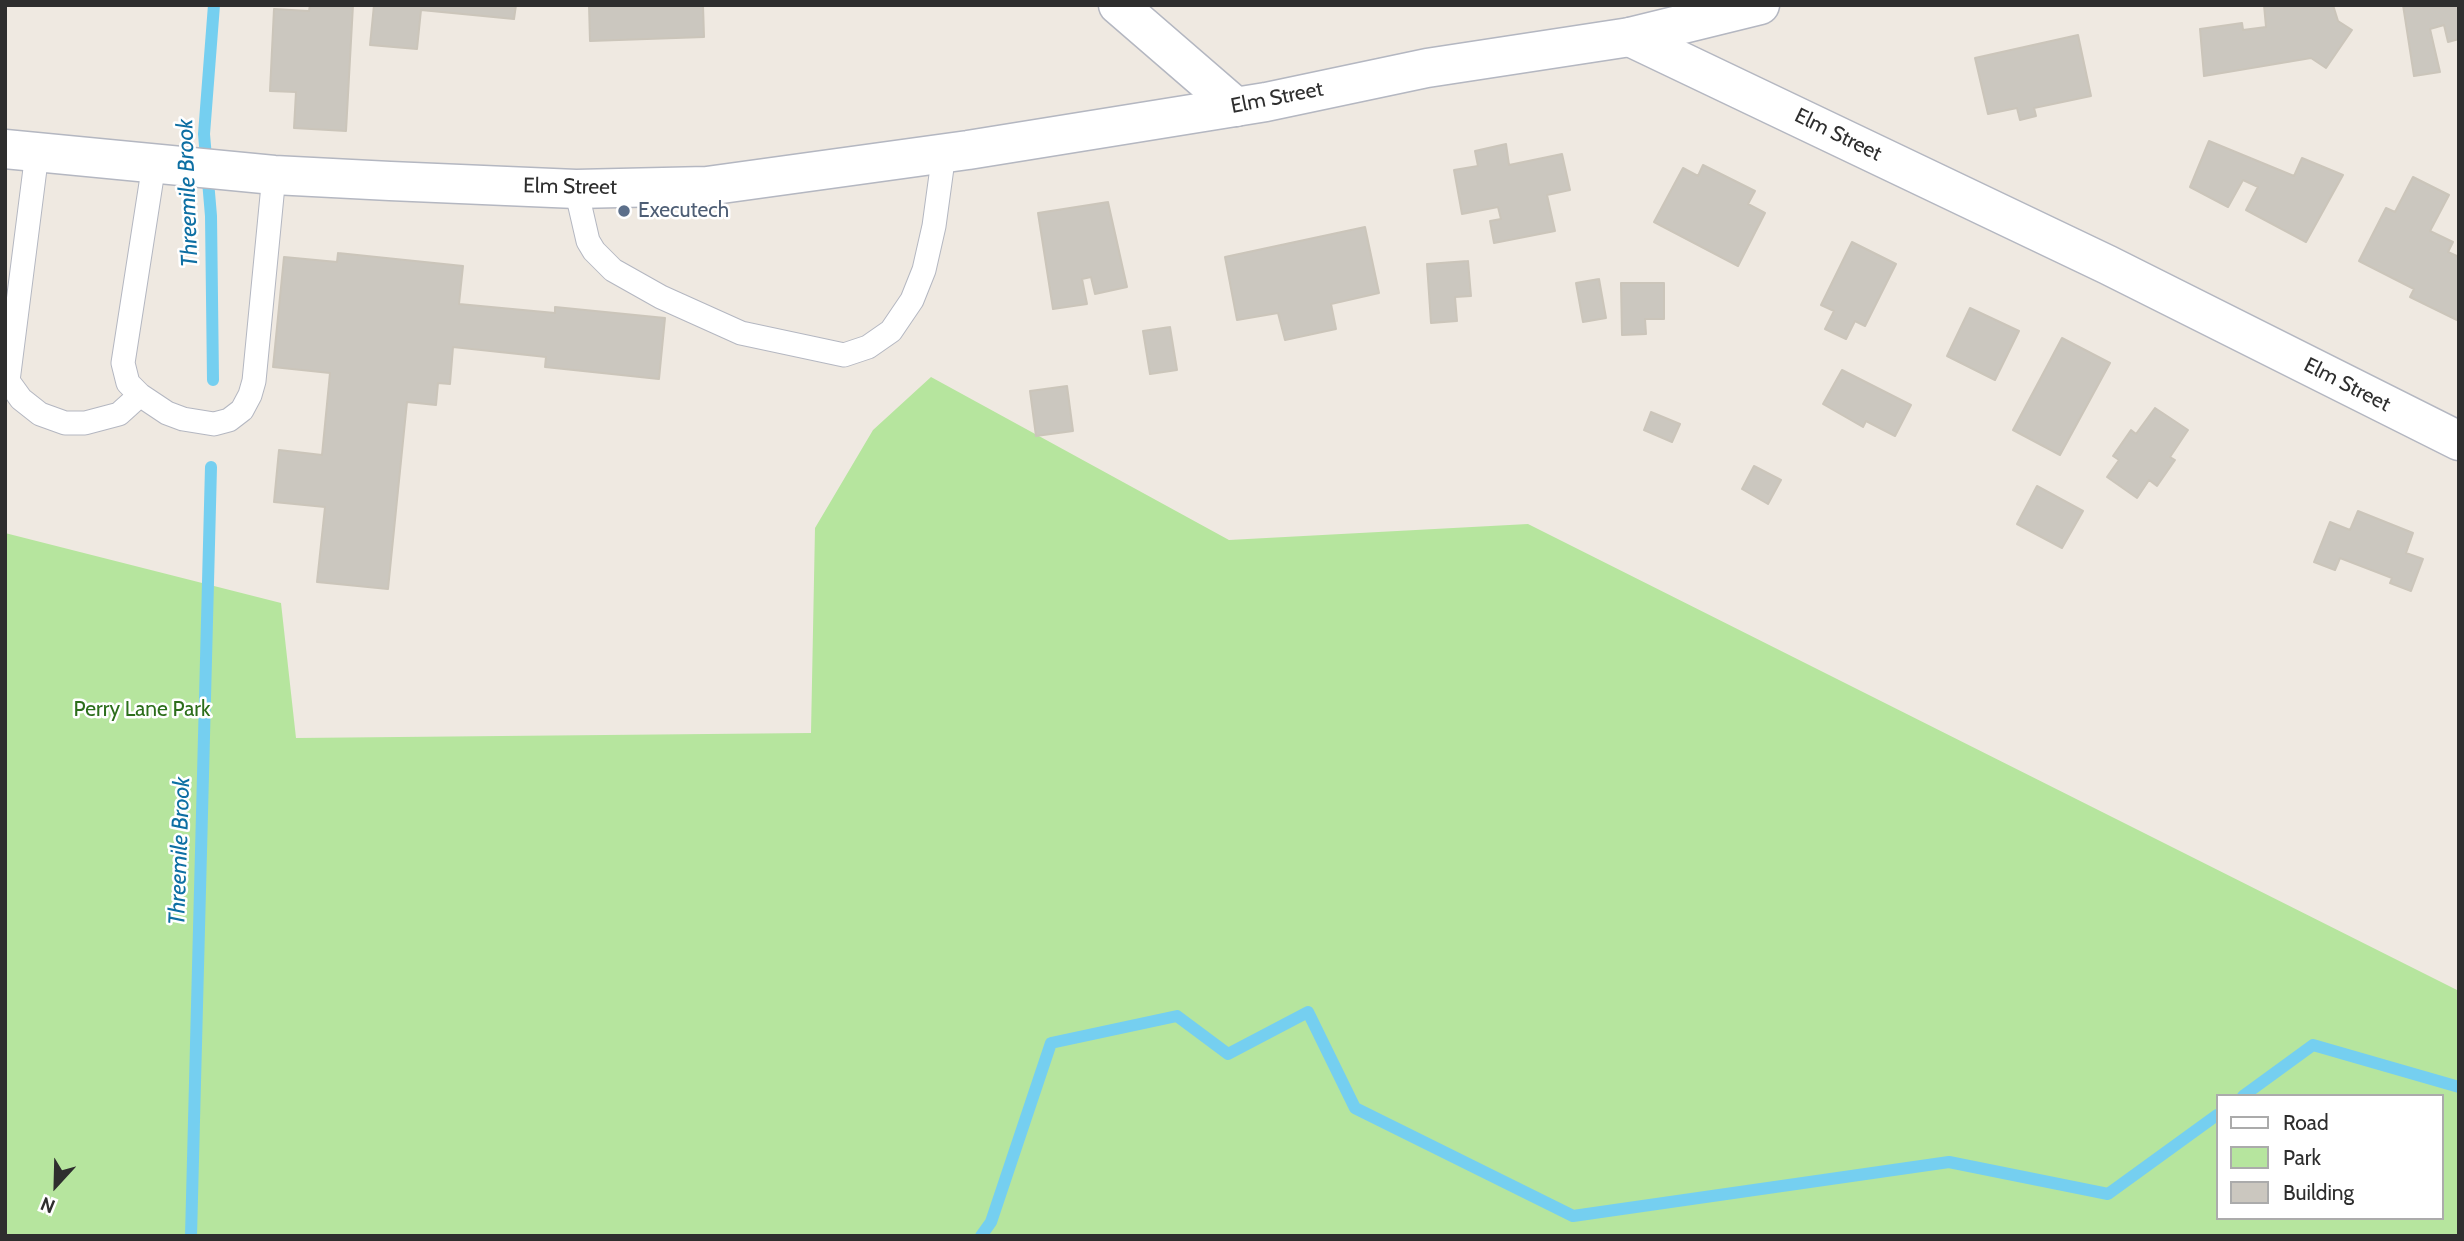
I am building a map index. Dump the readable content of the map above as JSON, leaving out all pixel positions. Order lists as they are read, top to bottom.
{
  "streets": {
    "street": ["Elm Street"]
  },
  "water": ["Threemile Brook"],
  "parks": ["Perry Lane Park"],
  "places": ["Executech"],
  "legend": ["Road", "Park", "Building"],
  "north": "bottom"
}
